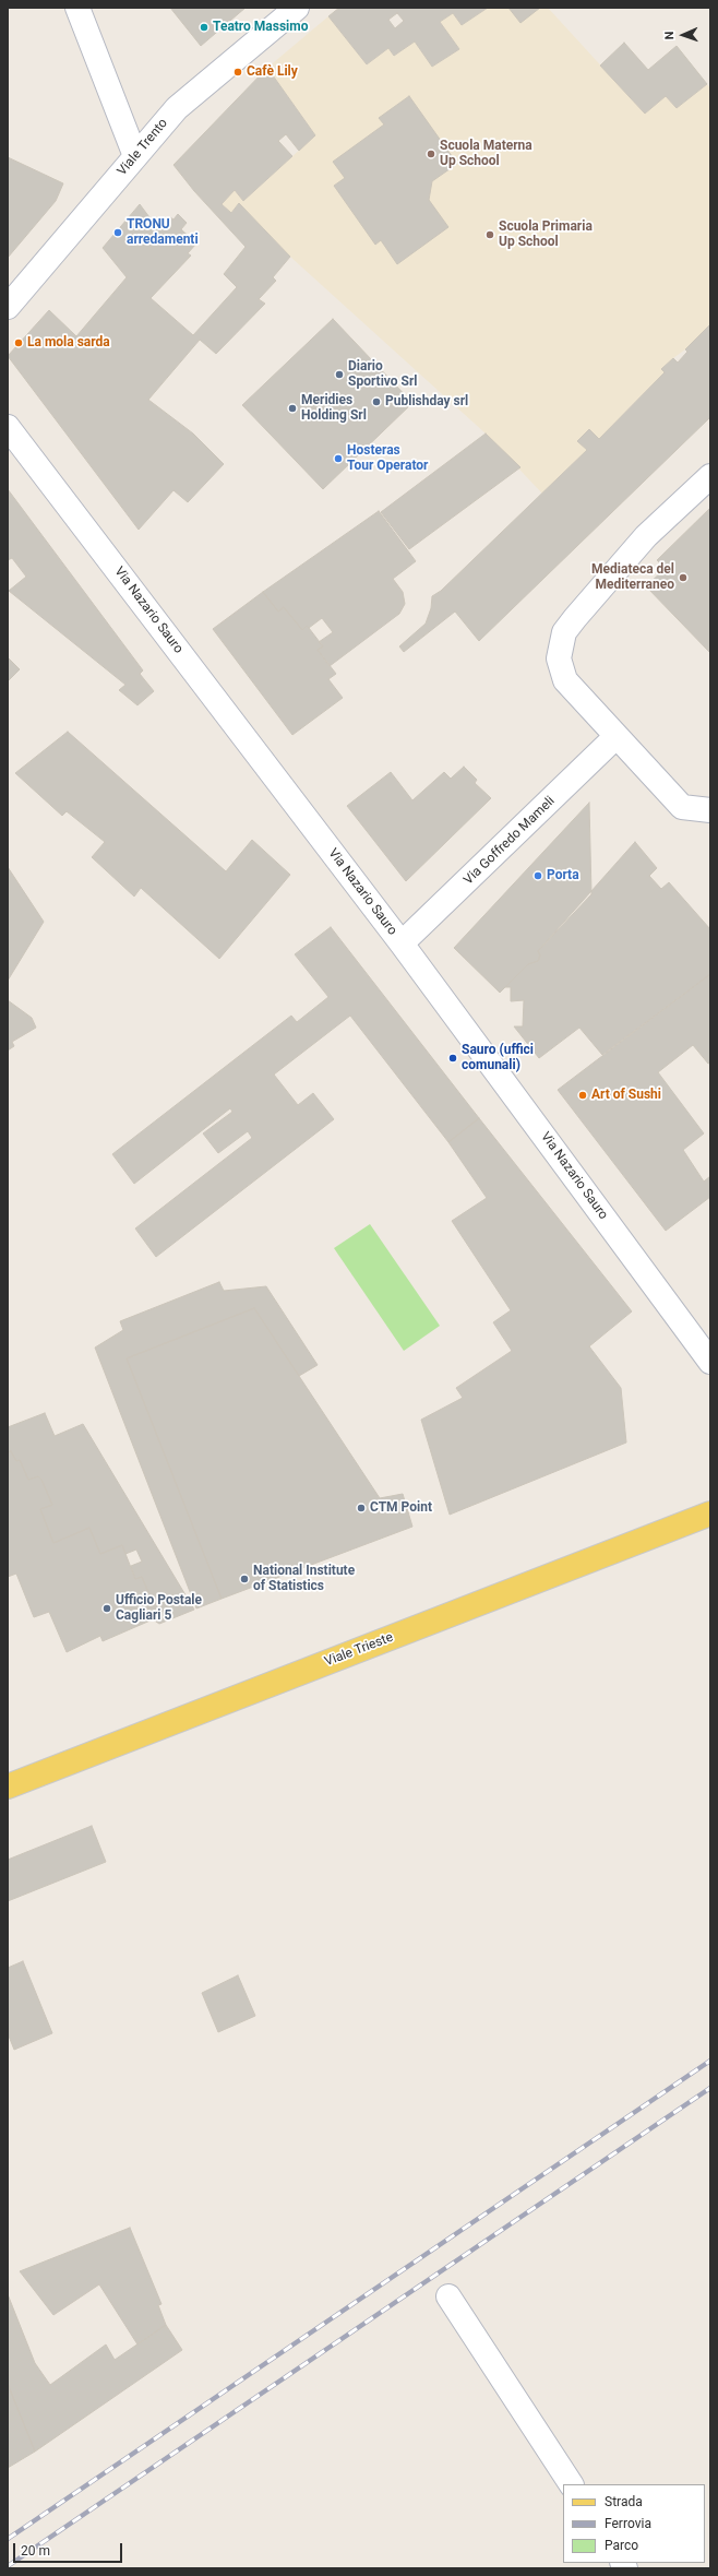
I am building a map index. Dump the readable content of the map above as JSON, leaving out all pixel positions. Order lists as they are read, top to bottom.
{
  "streets": {
    "main road": ["Viale Trieste"],
    "street": ["Viale Trento", "Via Nazario Sauro", "Via Goffredo Mameli"]
  },
  "crossings": [
    ["Via Nazario Sauro", "Via Goffredo Mameli"]
  ],
  "places": [
    "Teatro Massimo",
    "Cafè Lily",
    "Scuola Materna Up School",
    "TRONU arredamenti",
    "Scuola Primaria Up School",
    "La mola sarda",
    "Diario Sportivo Srl",
    "Publishday srl",
    "Meridies Holding Srl",
    "Hosteras Tour Operator",
    "Mediateca del Mediterraneo",
    "Porta",
    "Sauro (uffici comunali)",
    "Art of Sushi",
    "CTM Point",
    "National Institute of Statistics",
    "Ufficio Postale Cagliari 5"
  ],
  "legend": ["Strada", "Ferrovia", "Parco"],
  "scale_bar": "20 m",
  "north": "left"
}
